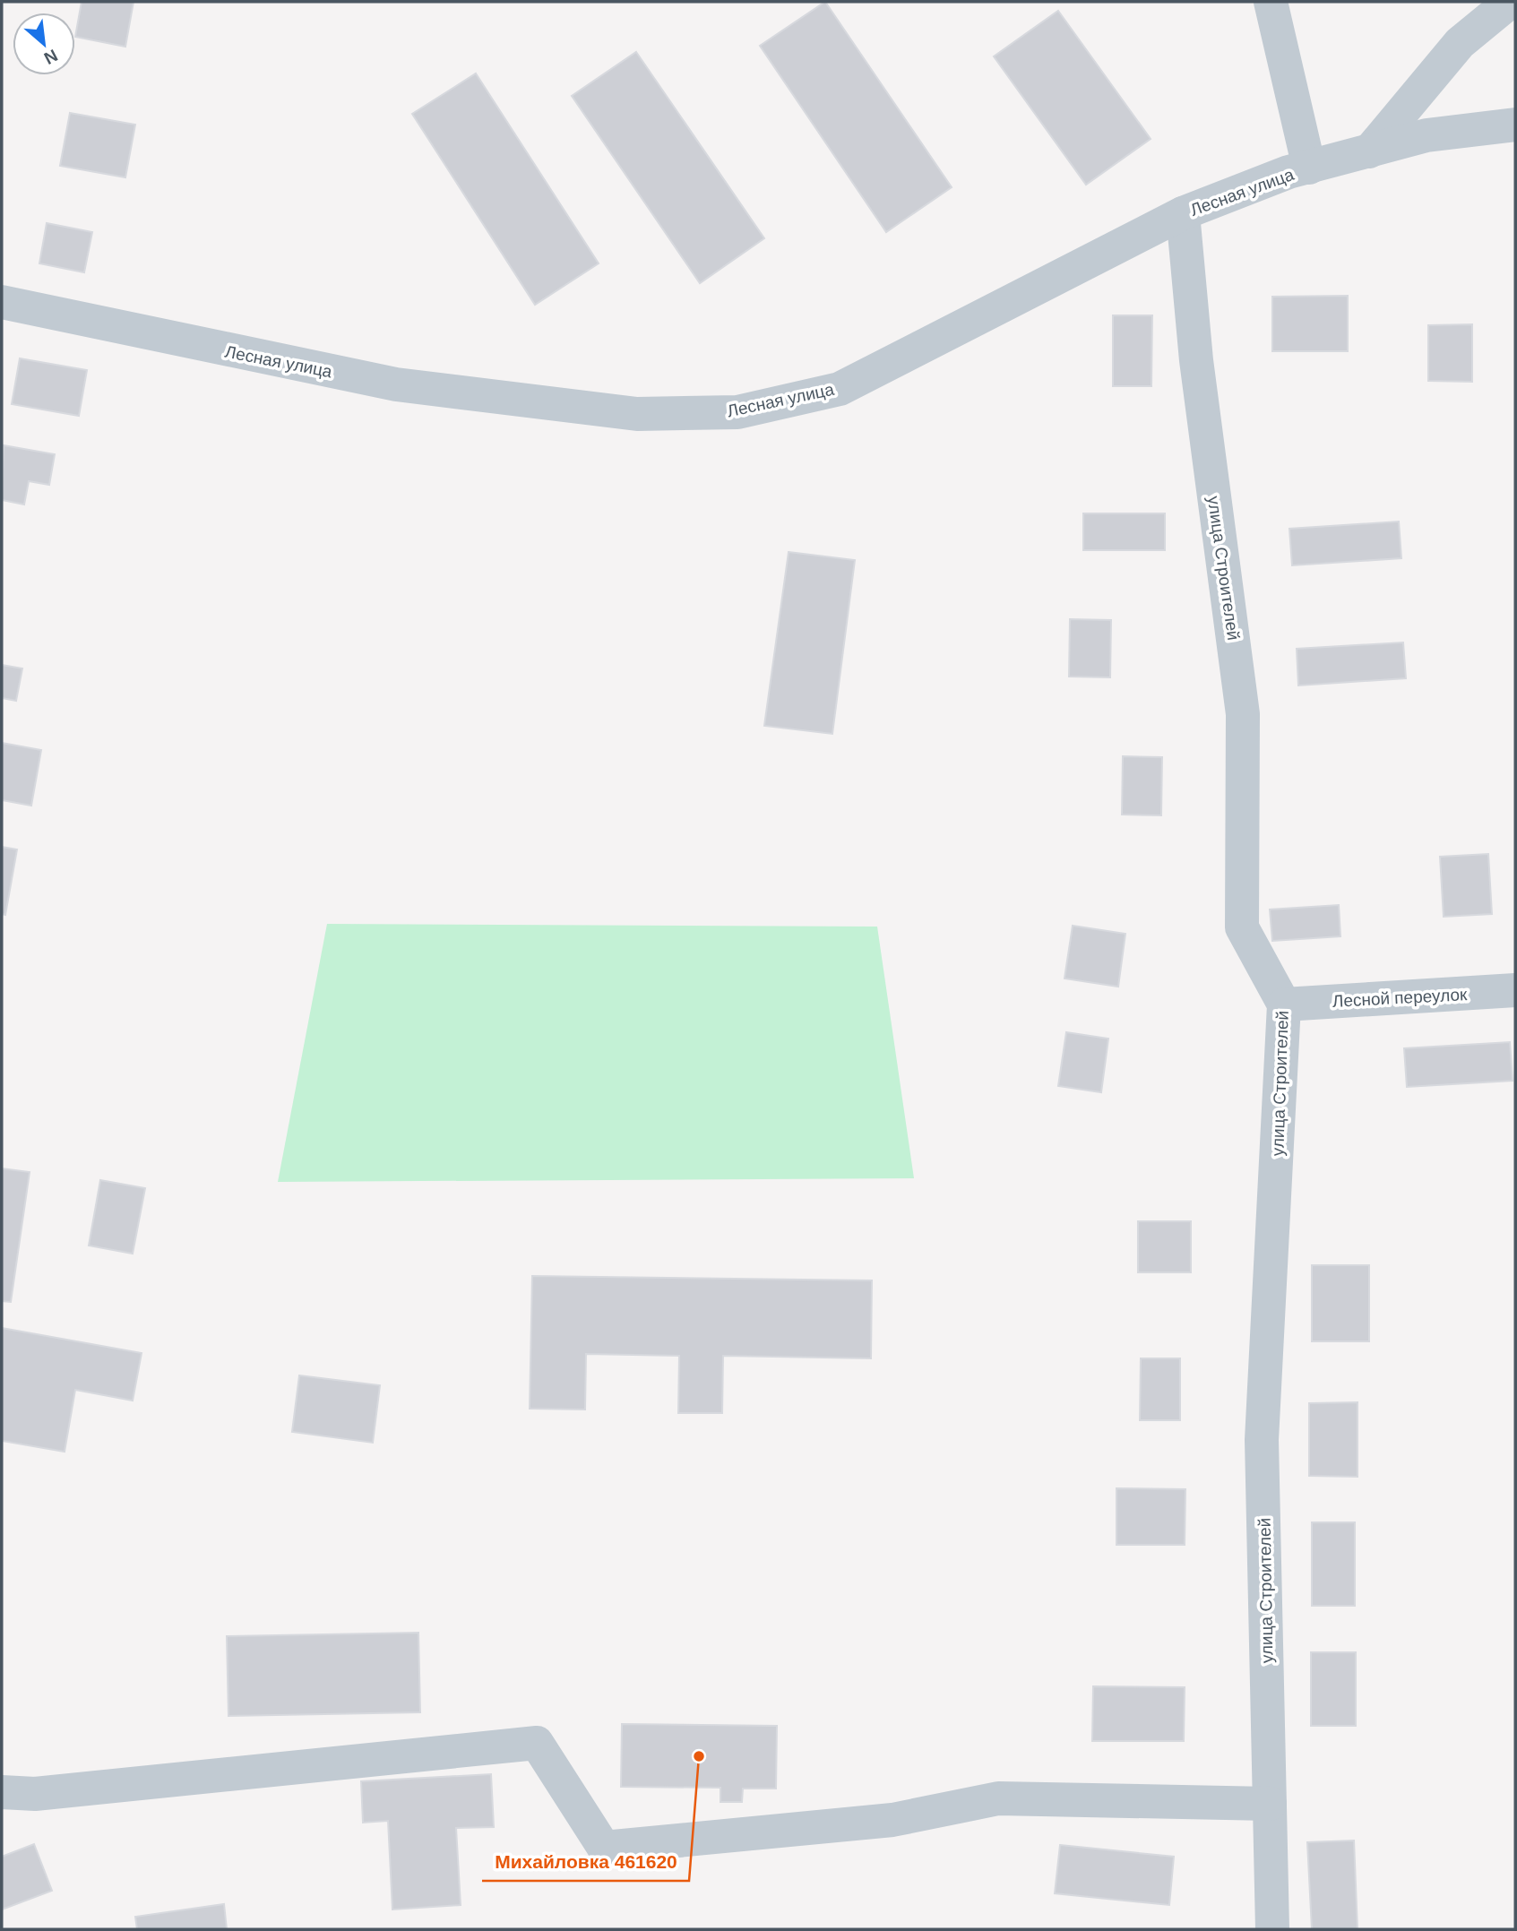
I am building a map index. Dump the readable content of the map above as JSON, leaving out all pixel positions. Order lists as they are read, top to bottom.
{
  "streets": {
    "street": ["Лесная улица", "улица Строителей", "Лесной переулок"]
  },
  "crossings": [
    ["Лесная улица", "улица Строителей"],
    ["улица Строителей", "Лесной переулок"]
  ],
  "places": ["Михайловка 461620"],
  "north": "bottom right"
}
